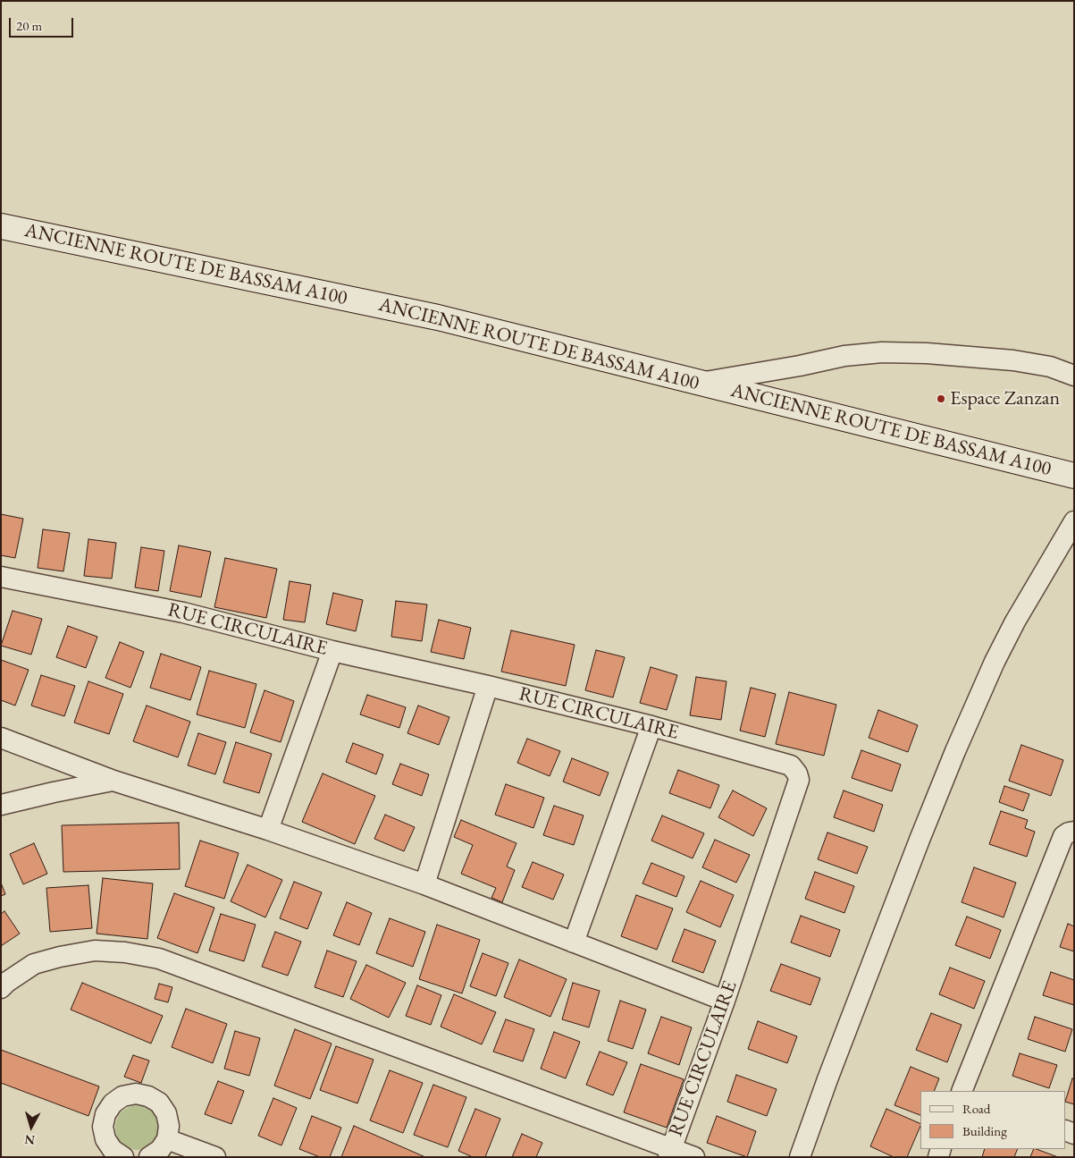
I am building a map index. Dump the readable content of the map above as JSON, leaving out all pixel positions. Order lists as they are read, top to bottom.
{
  "streets": {
    "main road": ["ANCIENNE ROUTE DE BASSAM A100"],
    "street": ["RUE CIRCULAIRE"]
  },
  "places": ["Espace Zanzan"],
  "legend": ["Road", "Building"],
  "scale_bar": "20 m",
  "north": "bottom"
}
